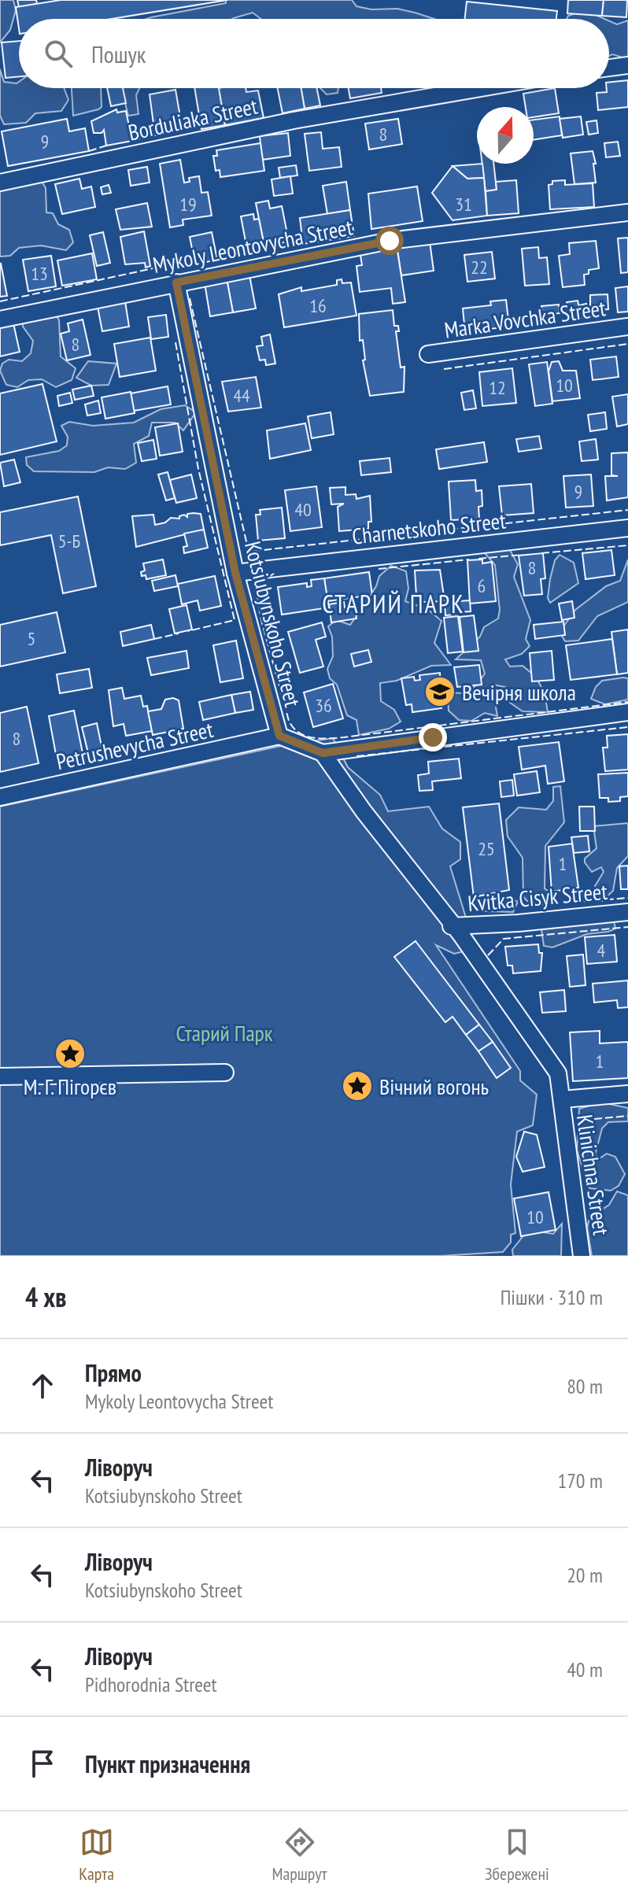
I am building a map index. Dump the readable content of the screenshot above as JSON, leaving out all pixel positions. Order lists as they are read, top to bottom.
{
  "streets": {
    "street": [
      "Borduliaka Street",
      "Mykoly Leontovycha Street",
      "Marka Vovchka Street",
      "Charnetskoho Street",
      "Kotsiubynskoho Street",
      "Petrushevycha Street",
      "Kvitka Cisyk Street",
      "Klinichna Street"
    ]
  },
  "crossings": [
    ["Mykoly Leontovycha Street", "Kotsiubynskoho Street"],
    ["Charnetskoho Street", "Kotsiubynskoho Street"],
    ["Kotsiubynskoho Street", "Petrushevycha Street"]
  ],
  "districts": ["СТАРИЙ ПАРК"],
  "parks": ["Старий Парк"],
  "places": {
    "school or university": ["Вечірня школа"],
    "place": ["М. Г. Пігорєв", "Вічний вогонь"]
  },
  "house_numbers": [
    "8",
    "9",
    "19",
    "31",
    "22",
    "13",
    "16",
    "8",
    "10",
    "12",
    "44",
    "9",
    "40",
    "5-Б",
    "8",
    "6",
    "5",
    "36",
    "8",
    "25",
    "1",
    "4",
    "1",
    "10"
  ],
  "north": "top",
  "page": {
    "search": "Пошук",
    "heading": ["4 хв", "Пішки · 310 m"],
    "list": [
      ["Прямо", "Mykoly Leontovycha Street", "80 m"],
      ["Ліворуч", "Kotsiubynskoho Street", "170 m"],
      ["Ліворуч", "Kotsiubynskoho Street", "20 m"],
      ["Ліворуч", "Pidhorodnia Street", "40 m"],
      "Пункт призначення"
    ],
    "nav": ["Карта", "Маршрут", "Збережені"]
  }
}
